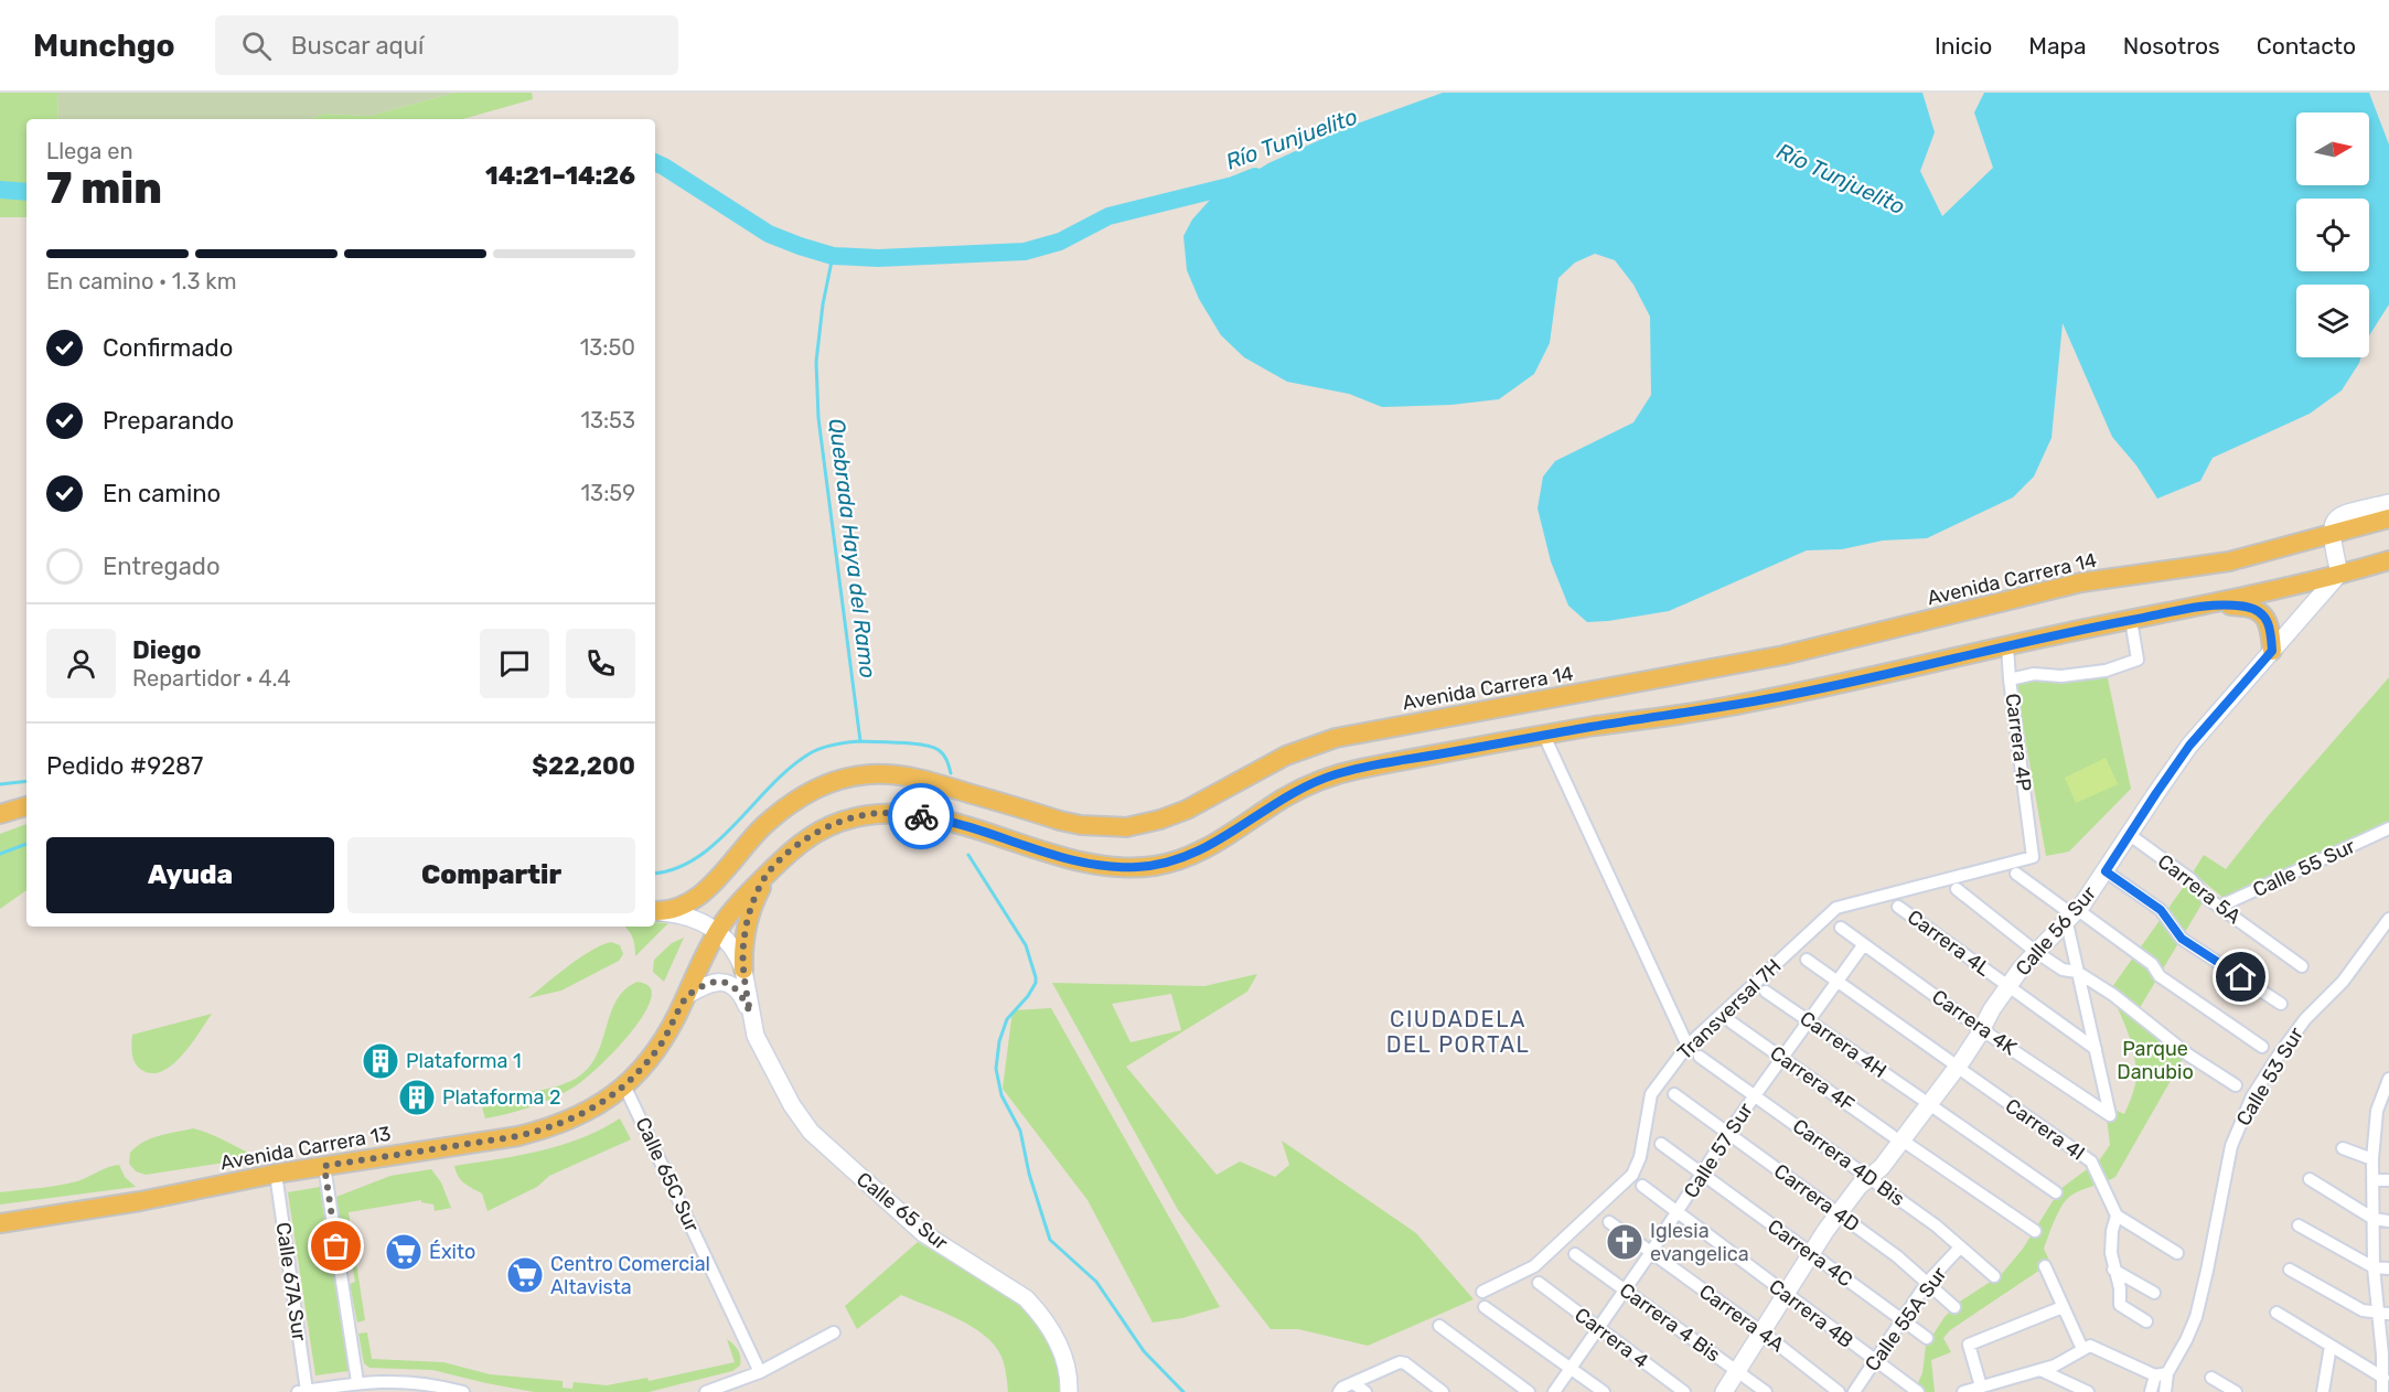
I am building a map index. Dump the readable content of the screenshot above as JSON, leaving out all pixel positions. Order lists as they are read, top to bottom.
{
  "streets": {
    "main road": ["Avenida Carrera 14", "Avenida Carrera 13"],
    "street": [
      "Carrera 4P",
      "Calle 55 Sur",
      "Carrera 5A",
      "Calle 56 Sur",
      "Carrera 4L",
      "Transversal 7H",
      "Carrera 4K",
      "Carrera 4H",
      "Calle 53 Sur",
      "Carrera 4F",
      "Carrera 4I",
      "Calle 57 Sur",
      "Carrera 4D Bis",
      "Calle 65C Sur",
      "Carrera 4D",
      "Calle 65 Sur",
      "Carrera 4C",
      "Calle 67A Sur",
      "Carrera 4B",
      "Carrera 4A",
      "Calle 55A Sur",
      "Carrera 4 Bis",
      "Carrera 4"
    ]
  },
  "crossings": [
    ["Avenida Carrera 14", "Calle 65 Sur"],
    ["Carrera 4P", "Transversal 7H"],
    ["Calle 55 Sur", "Carrera 5A"],
    ["Carrera 5A", "Calle 56 Sur"],
    ["Calle 56 Sur", "Carrera 4L"],
    ["Calle 56 Sur", "Carrera 4K"],
    ["Calle 56 Sur", "Carrera 4H"],
    ["Calle 56 Sur", "Carrera 4F"],
    ["Calle 56 Sur", "Carrera 4I"],
    ["Calle 56 Sur", "Carrera 4D Bis"],
    ["Calle 56 Sur", "Carrera 4D"],
    ["Calle 56 Sur", "Carrera 4C"],
    ["Calle 56 Sur", "Carrera 4B"],
    ["Calle 56 Sur", "Carrera 4A"],
    ["Calle 56 Sur", "Carrera 4 Bis"],
    ["Carrera 4L", "Carrera 4K"],
    ["Carrera 4K", "Calle 57 Sur"],
    ["Carrera 4H", "Calle 57 Sur"],
    ["Carrera 4F", "Calle 57 Sur"],
    ["Carrera 4I", "Calle 57 Sur"],
    ["Avenida Carrera 13", "Calle 65C Sur"],
    ["Avenida Carrera 13", "Calle 65 Sur"],
    ["Avenida Carrera 13", "Calle 67A Sur"],
    ["Calle 57 Sur", "Carrera 4D Bis"],
    ["Calle 57 Sur", "Carrera 4D"],
    ["Calle 57 Sur", "Carrera 4C"],
    ["Calle 57 Sur", "Carrera 4B"],
    ["Calle 57 Sur", "Carrera 4A"],
    ["Calle 57 Sur", "Carrera 4 Bis"],
    ["Calle 57 Sur", "Carrera 4"],
    ["Carrera 4D Bis", "Calle 55A Sur"],
    ["Carrera 4D", "Calle 55A Sur"],
    ["Carrera 4C", "Calle 55A Sur"],
    ["Carrera 4B", "Calle 55A Sur"]
  ],
  "districts": ["CIUDADELA DEL PORTAL"],
  "water": ["Río Tunjuelito", "Quebrada Haya del Ramo"],
  "parks": ["Parque Danubio"],
  "places": {
    "building": ["Plataforma 1", "Plataforma 2"],
    "church": ["Iglesia evangelica"],
    "supermarket": ["Éxito", "Centro Comercial Altavista"]
  },
  "north": "right",
  "page": {
    "header": "Munchgo",
    "search": "Buscar aquí",
    "nav": [
      "Inicio",
      "Mapa",
      "Nosotros",
      "Contacto"
    ],
    "heading": ["7 min", "Llega en", "14:21–14:26"],
    "panel": [
      "Diego",
      "Repartidor · 4.4",
      "Pedido #9287",
      "$22,200"
    ],
    "bar": "En camino · 1.3 km",
    "list": [
      ["Confirmado", "13:50"],
      ["Preparando", "13:53"],
      ["En camino", "13:59"],
      "Entregado"
    ],
    "buttons": ["Ayuda", "Compartir"]
  }
}
